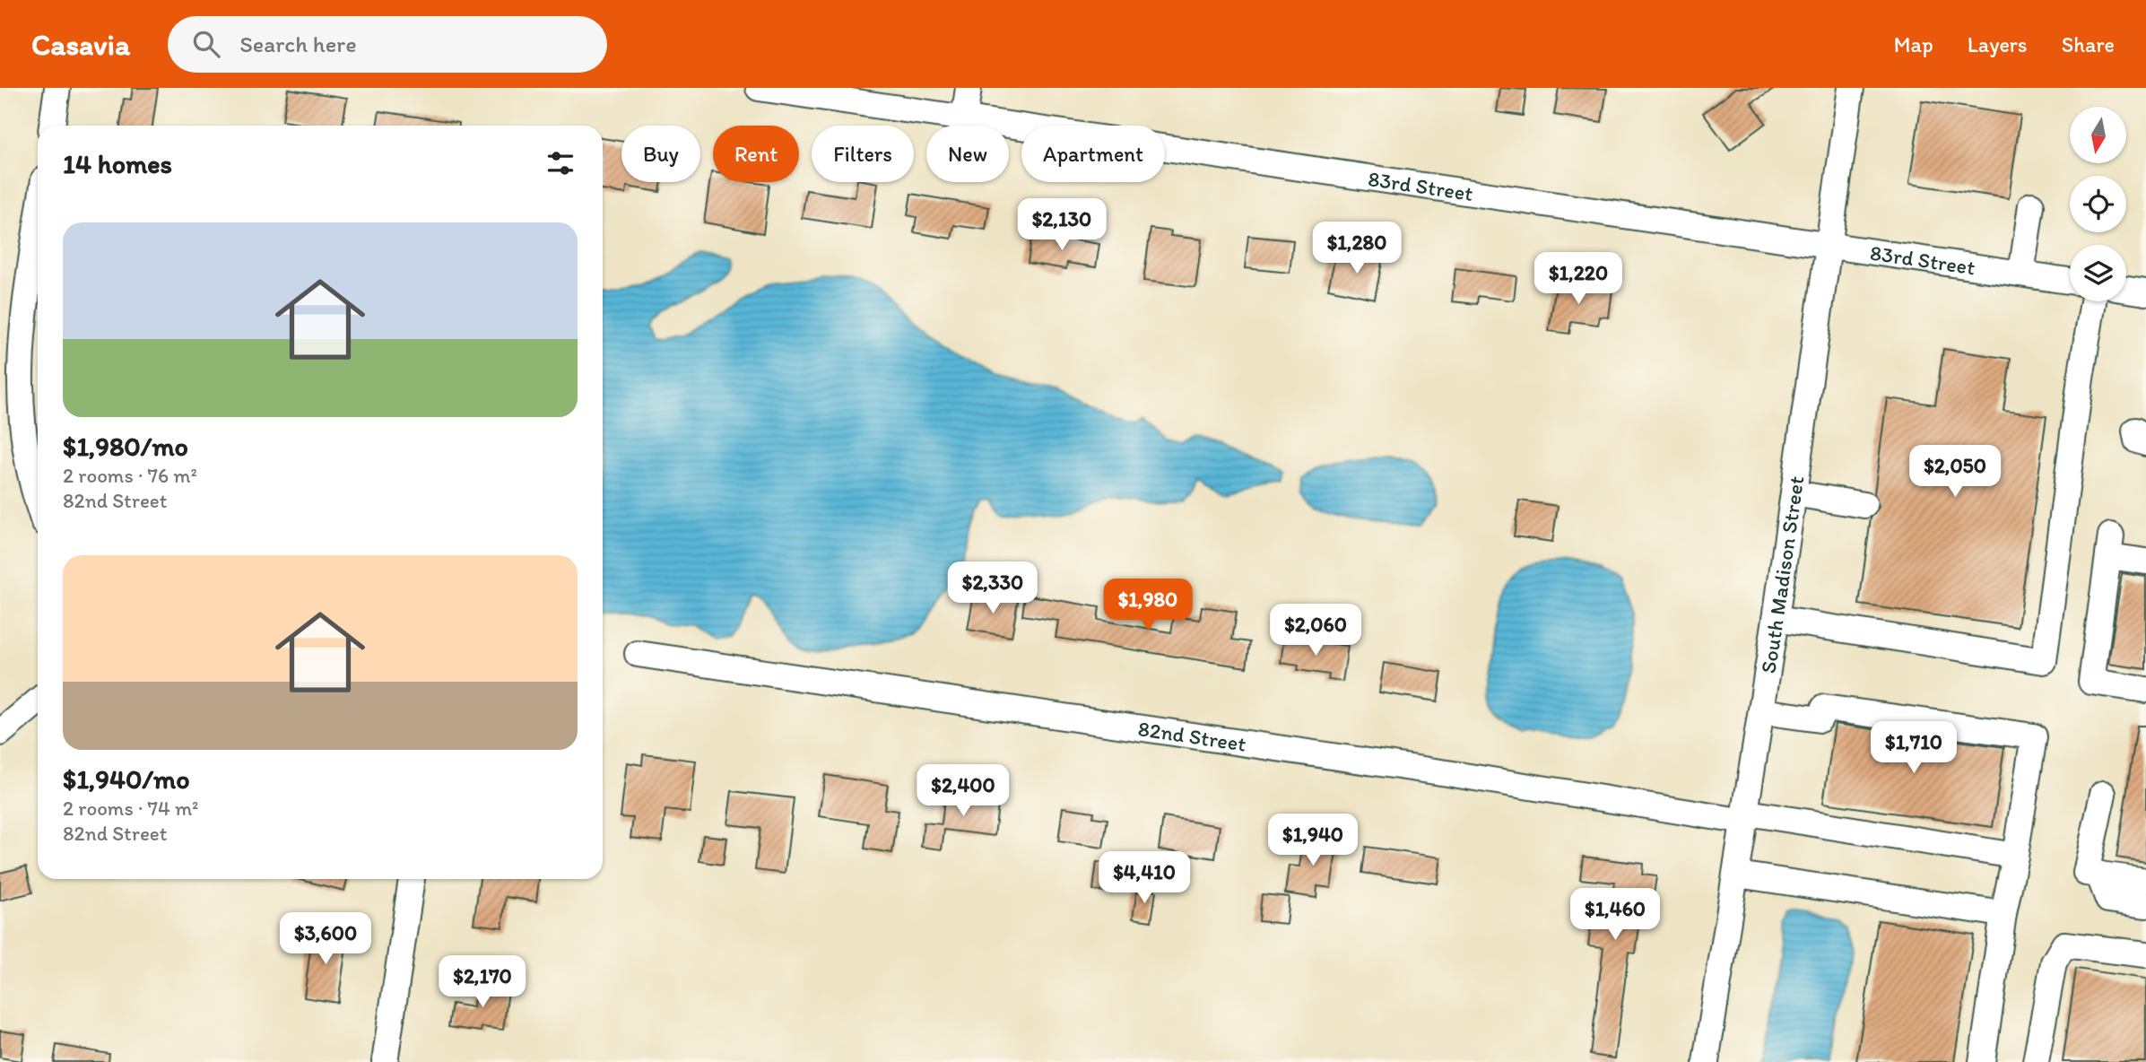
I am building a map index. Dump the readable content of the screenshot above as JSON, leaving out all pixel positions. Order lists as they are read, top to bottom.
{
  "streets": {
    "street": ["83rd Street", "South Madison Street", "82nd Street"]
  },
  "crossings": [
    ["83rd Street", "South Madison Street"],
    ["South Madison Street", "82nd Street"]
  ],
  "north": "bottom",
  "page": {
    "header": "Casavia",
    "search": "Search here",
    "nav": ["Map", "Layers", "Share"],
    "chip": [
      "Buy",
      "Rent",
      "Filters",
      "New",
      "Apartment"
    ],
    "heading": "14 homes",
    "price": [
      "$2,130",
      "$1,280",
      "$1,220",
      "$2,050",
      "$2,330",
      "$1,980",
      "$2,060",
      "$1,710",
      "$2,400",
      "$1,940",
      "$4,410",
      "$1,460",
      "$3,600",
      "$2,170"
    ],
    "list": [
      {
        "name": "$1,980/mo",
        "note": "2 rooms · 76 m² · 82nd Street"
      },
      {
        "name": "$1,940/mo",
        "note": "2 rooms · 74 m² · 82nd Street"
      }
    ]
  }
}
